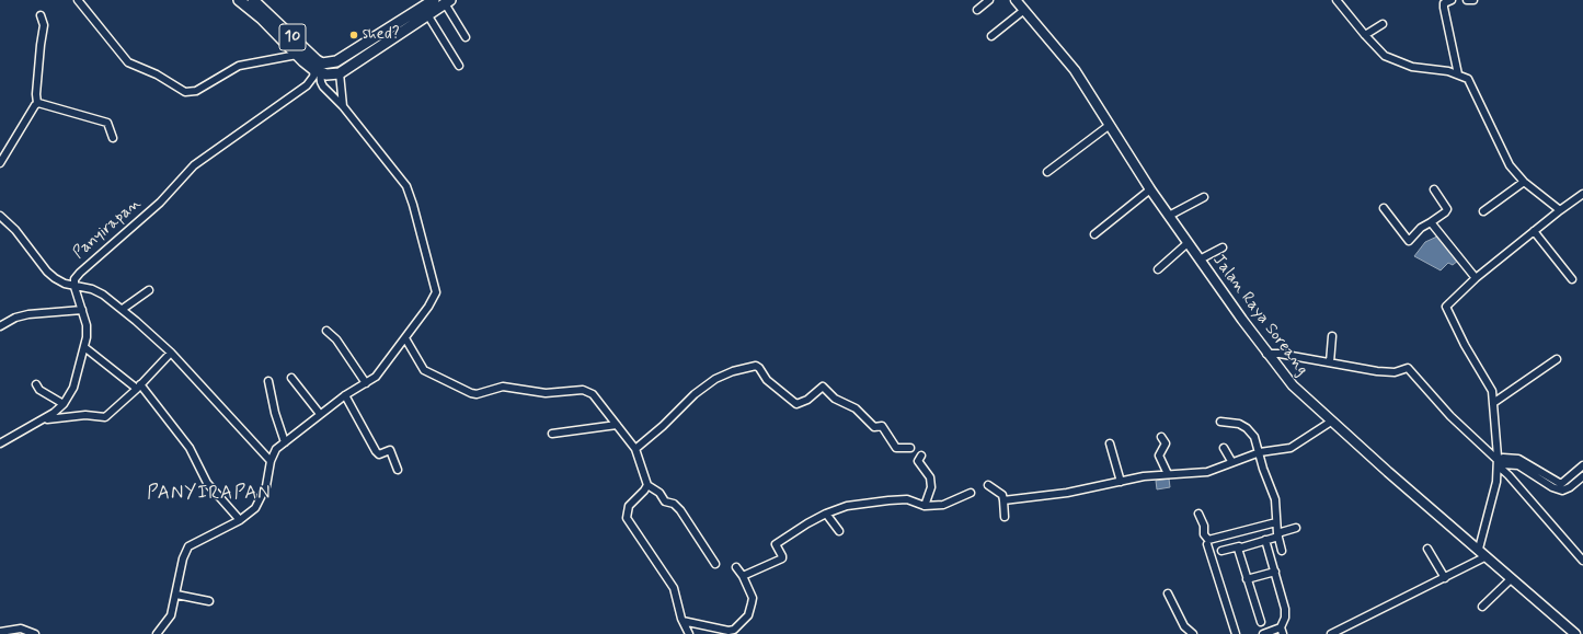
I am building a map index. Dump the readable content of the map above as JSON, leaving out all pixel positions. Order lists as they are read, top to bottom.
{
  "streets": {
    "highway": ["10"],
    "main road": ["Jalan Raya Soreang"],
    "street": ["Panyirapan"]
  },
  "crossings": [
    ["10", "Panyirapan"]
  ],
  "districts": ["PANYIRAPAN"],
  "places": ["shed?"]
}
